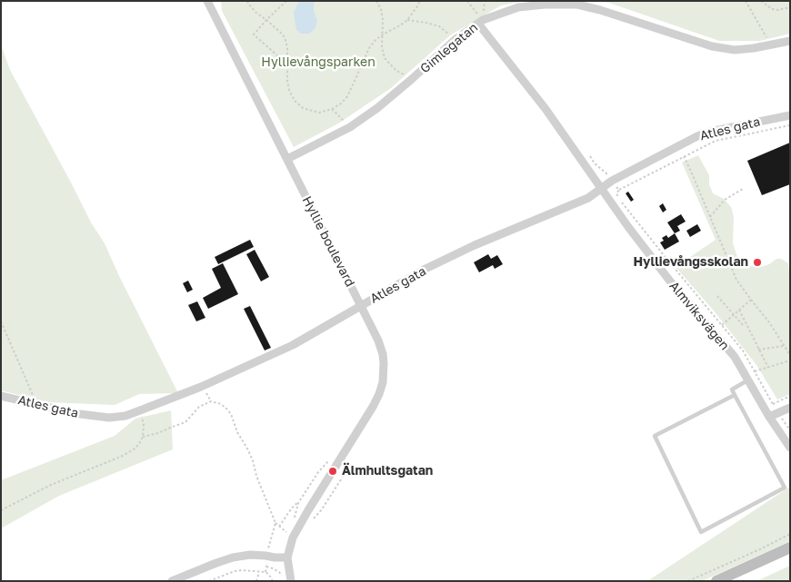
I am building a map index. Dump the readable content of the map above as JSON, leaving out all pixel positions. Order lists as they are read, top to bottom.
{
  "streets": {
    "street": [
      "Gimlegatan",
      "Atles gata",
      "Hyllie boulevard",
      "Almviksvägen"
    ]
  },
  "crossings": [
    ["Gimlegatan", "Hyllie boulevard"],
    ["Gimlegatan", "Almviksvägen"],
    ["Atles gata", "Hyllie boulevard"],
    ["Atles gata", "Almviksvägen"]
  ],
  "parks": ["Hyllievångsparken"],
  "places": ["Hyllievångsskolan", "Älmhultsgatan"]
}
